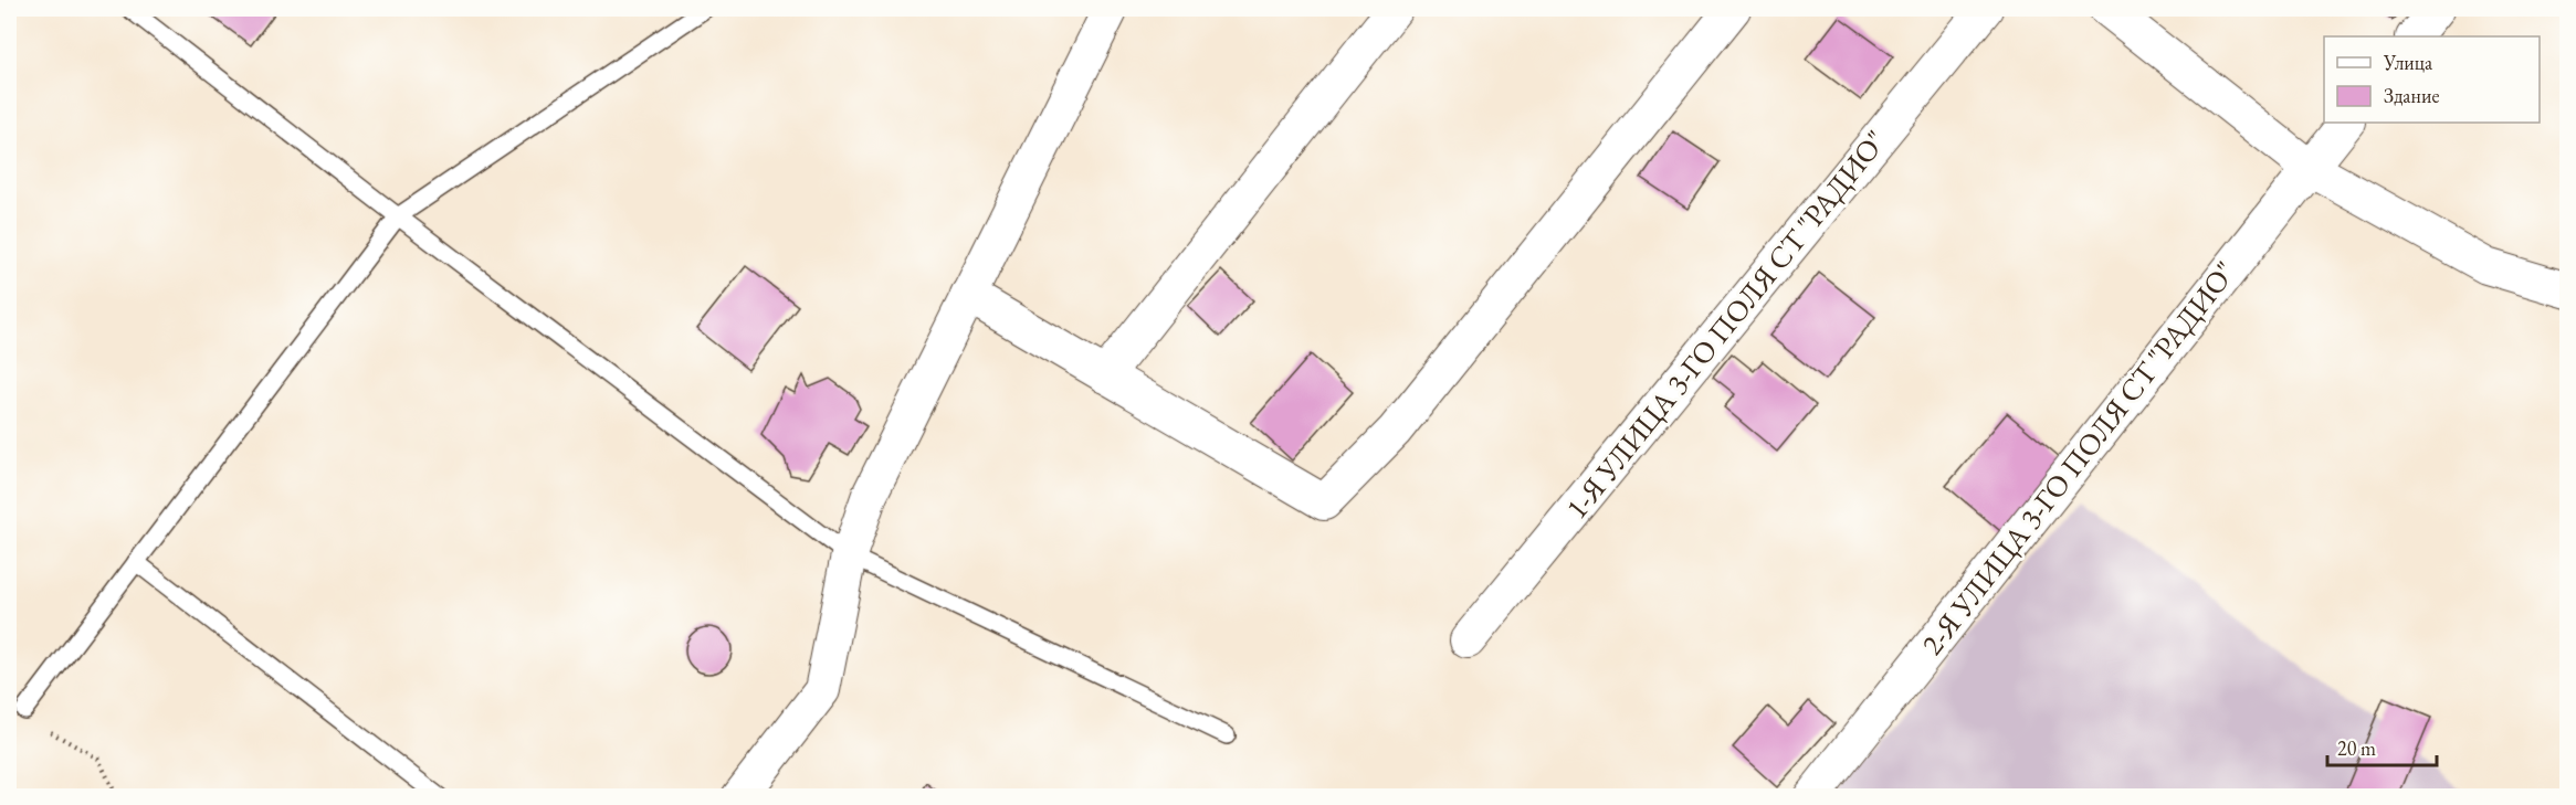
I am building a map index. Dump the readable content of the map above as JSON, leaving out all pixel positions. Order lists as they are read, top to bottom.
{
  "streets": {
    "street": ["1-Я УЛИЦА 3-ГО ПОЛЯ СТ \"РАДИО\"", "2-Я УЛИЦА 3-ГО ПОЛЯ СТ \"РАДИО\""]
  },
  "legend": ["Улица", "Здание"],
  "scale_bar": "20 m"
}
